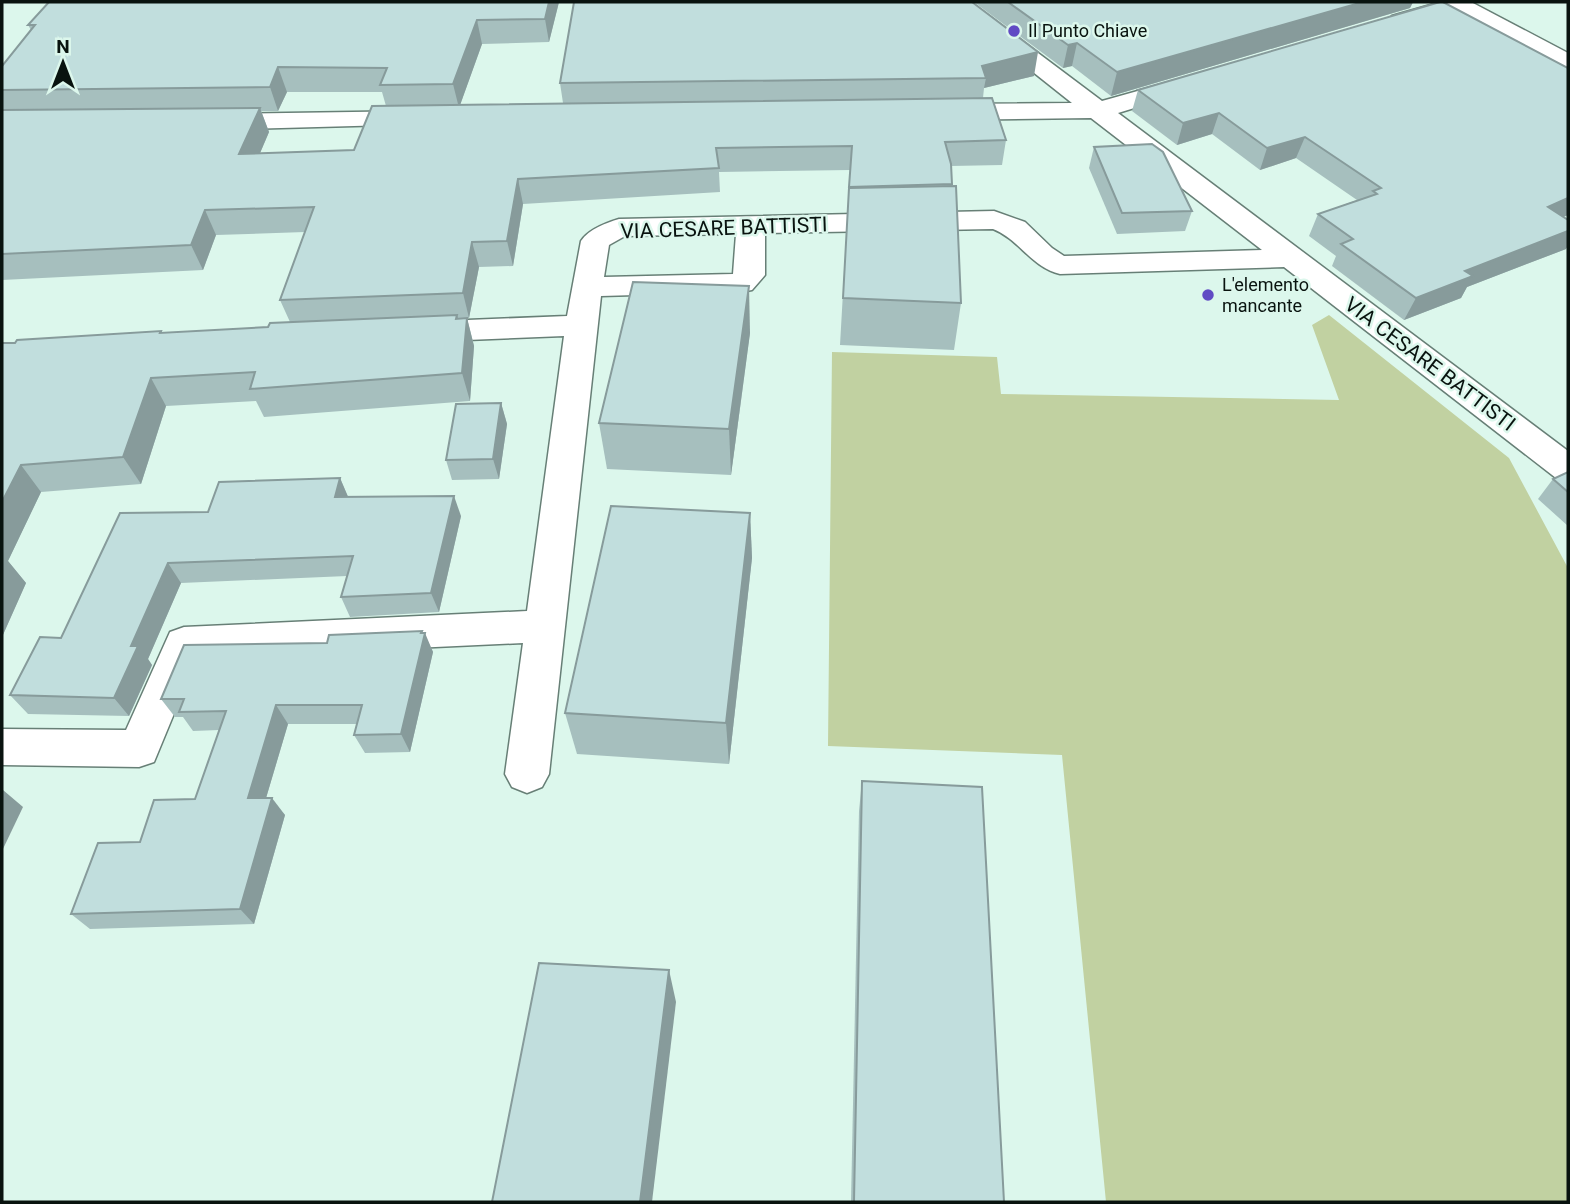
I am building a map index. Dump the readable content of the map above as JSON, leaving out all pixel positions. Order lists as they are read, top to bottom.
{
  "streets": {
    "street": ["VIA CESARE BATTISTI"]
  },
  "places": ["Il Punto Chiave", "L'elemento mancante"],
  "north": "top"
}
